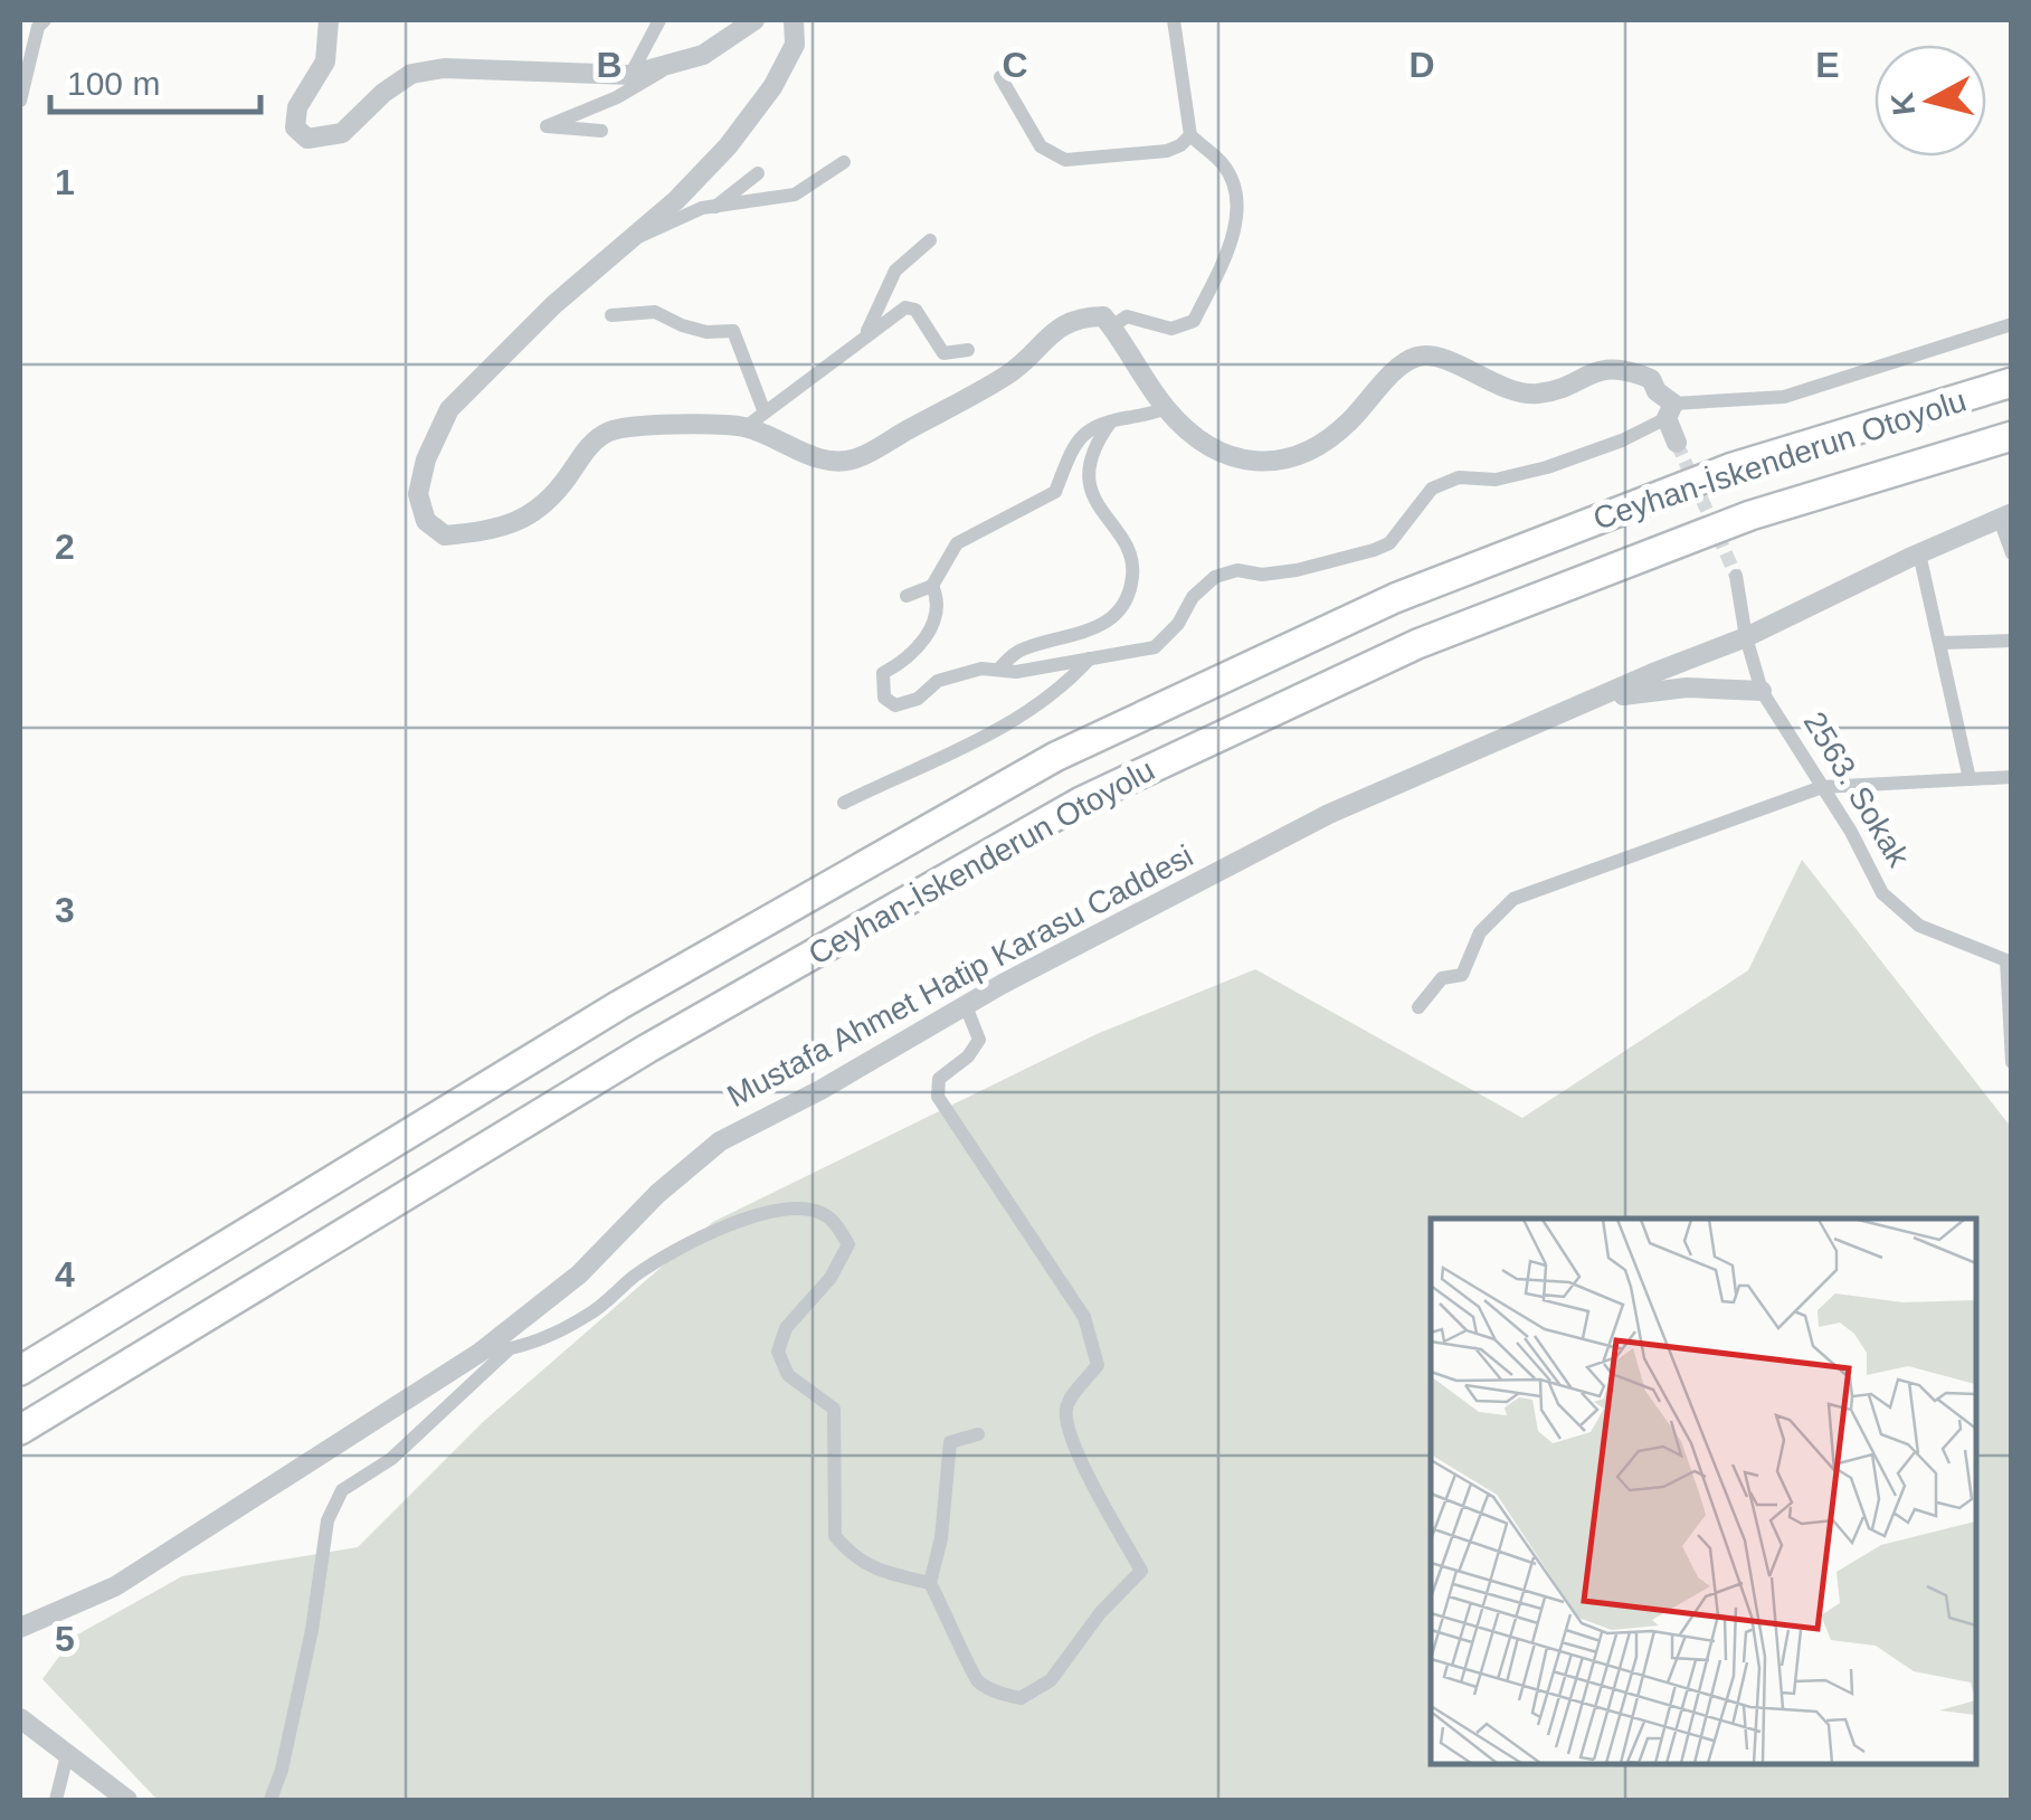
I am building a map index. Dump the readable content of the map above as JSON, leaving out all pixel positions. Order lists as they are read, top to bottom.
{
  "streets": {
    "highway": ["Ceyhan-İskenderun Otoyolu"],
    "street": ["2563. Sokak", "Mustafa Ahmet Hatip Karasu Caddesi"]
  },
  "crossings": [
    ["2563. Sokak", "Mustafa Ahmet Hatip Karasu Caddesi"]
  ],
  "scale_bar": "100 m",
  "north": "left",
  "grid": {
    "columns": [
      "B",
      "C",
      "D",
      "E"
    ],
    "rows": [
      "1",
      "2",
      "3",
      "4",
      "5"
    ]
  }
}
